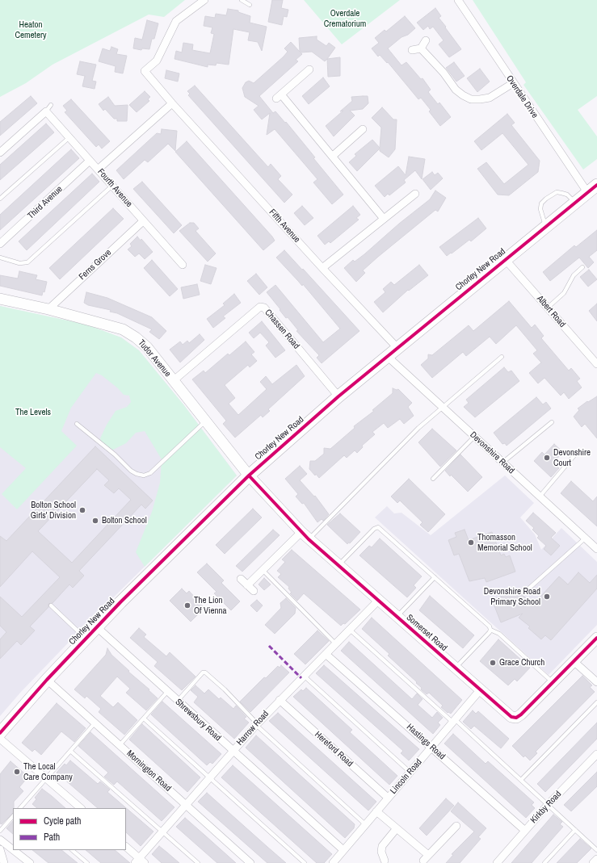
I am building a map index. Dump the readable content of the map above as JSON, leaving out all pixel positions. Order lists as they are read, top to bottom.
{
  "streets": {
    "main road": ["Chorley New Road"],
    "street": [
      "Overdale Drive",
      "Fourth Avenue",
      "Third Avenue",
      "Fifth Avenue",
      "Ferns Grove",
      "Albert Road",
      "Chassen Road",
      "Tudor Avenue",
      "Devonshire Road",
      "Somerset Road",
      "Shrewsbury Road",
      "Harrow Road",
      "Hastings Road",
      "Hereford Road",
      "Mornington Road",
      "Lincoln Road",
      "Kirkby Road"
    ]
  },
  "crossings": [
    ["Overdale Drive", "Chorley New Road"],
    ["Fourth Avenue", "Third Avenue"],
    ["Fourth Avenue", "Ferns Grove"],
    ["Fifth Avenue", "Chorley New Road"],
    ["Ferns Grove", "Tudor Avenue"],
    ["Chorley New Road", "Albert Road"],
    ["Chorley New Road", "Chassen Road"],
    ["Chorley New Road", "Tudor Avenue"],
    ["Chorley New Road", "Devonshire Road"],
    ["Chorley New Road", "Somerset Road"],
    ["Chorley New Road", "Shrewsbury Road"],
    ["Chorley New Road", "Mornington Road"],
    ["Chassen Road", "Tudor Avenue"],
    ["Tudor Avenue", "Somerset Road"],
    ["Somerset Road", "Harrow Road"],
    ["Somerset Road", "Lincoln Road"],
    ["Shrewsbury Road", "Harrow Road"],
    ["Shrewsbury Road", "Lincoln Road"],
    ["Harrow Road", "Hastings Road"],
    ["Harrow Road", "Hereford Road"],
    ["Harrow Road", "Mornington Road"],
    ["Hastings Road", "Lincoln Road"],
    ["Hastings Road", "Kirkby Road"],
    ["Hereford Road", "Lincoln Road"]
  ],
  "parks": ["Overdale Crematorium", "Heaton Cemetery", "The Levels"],
  "places": [
    "Devonshire Court",
    "Bolton School Girls' Division",
    "Bolton School",
    "Thomasson Memorial School",
    "Devonshire Road Primary School",
    "The Lion Of Vienna",
    "Grace Church",
    "The Local Care Company"
  ],
  "legend": ["Cycle path", "Path"]
}
